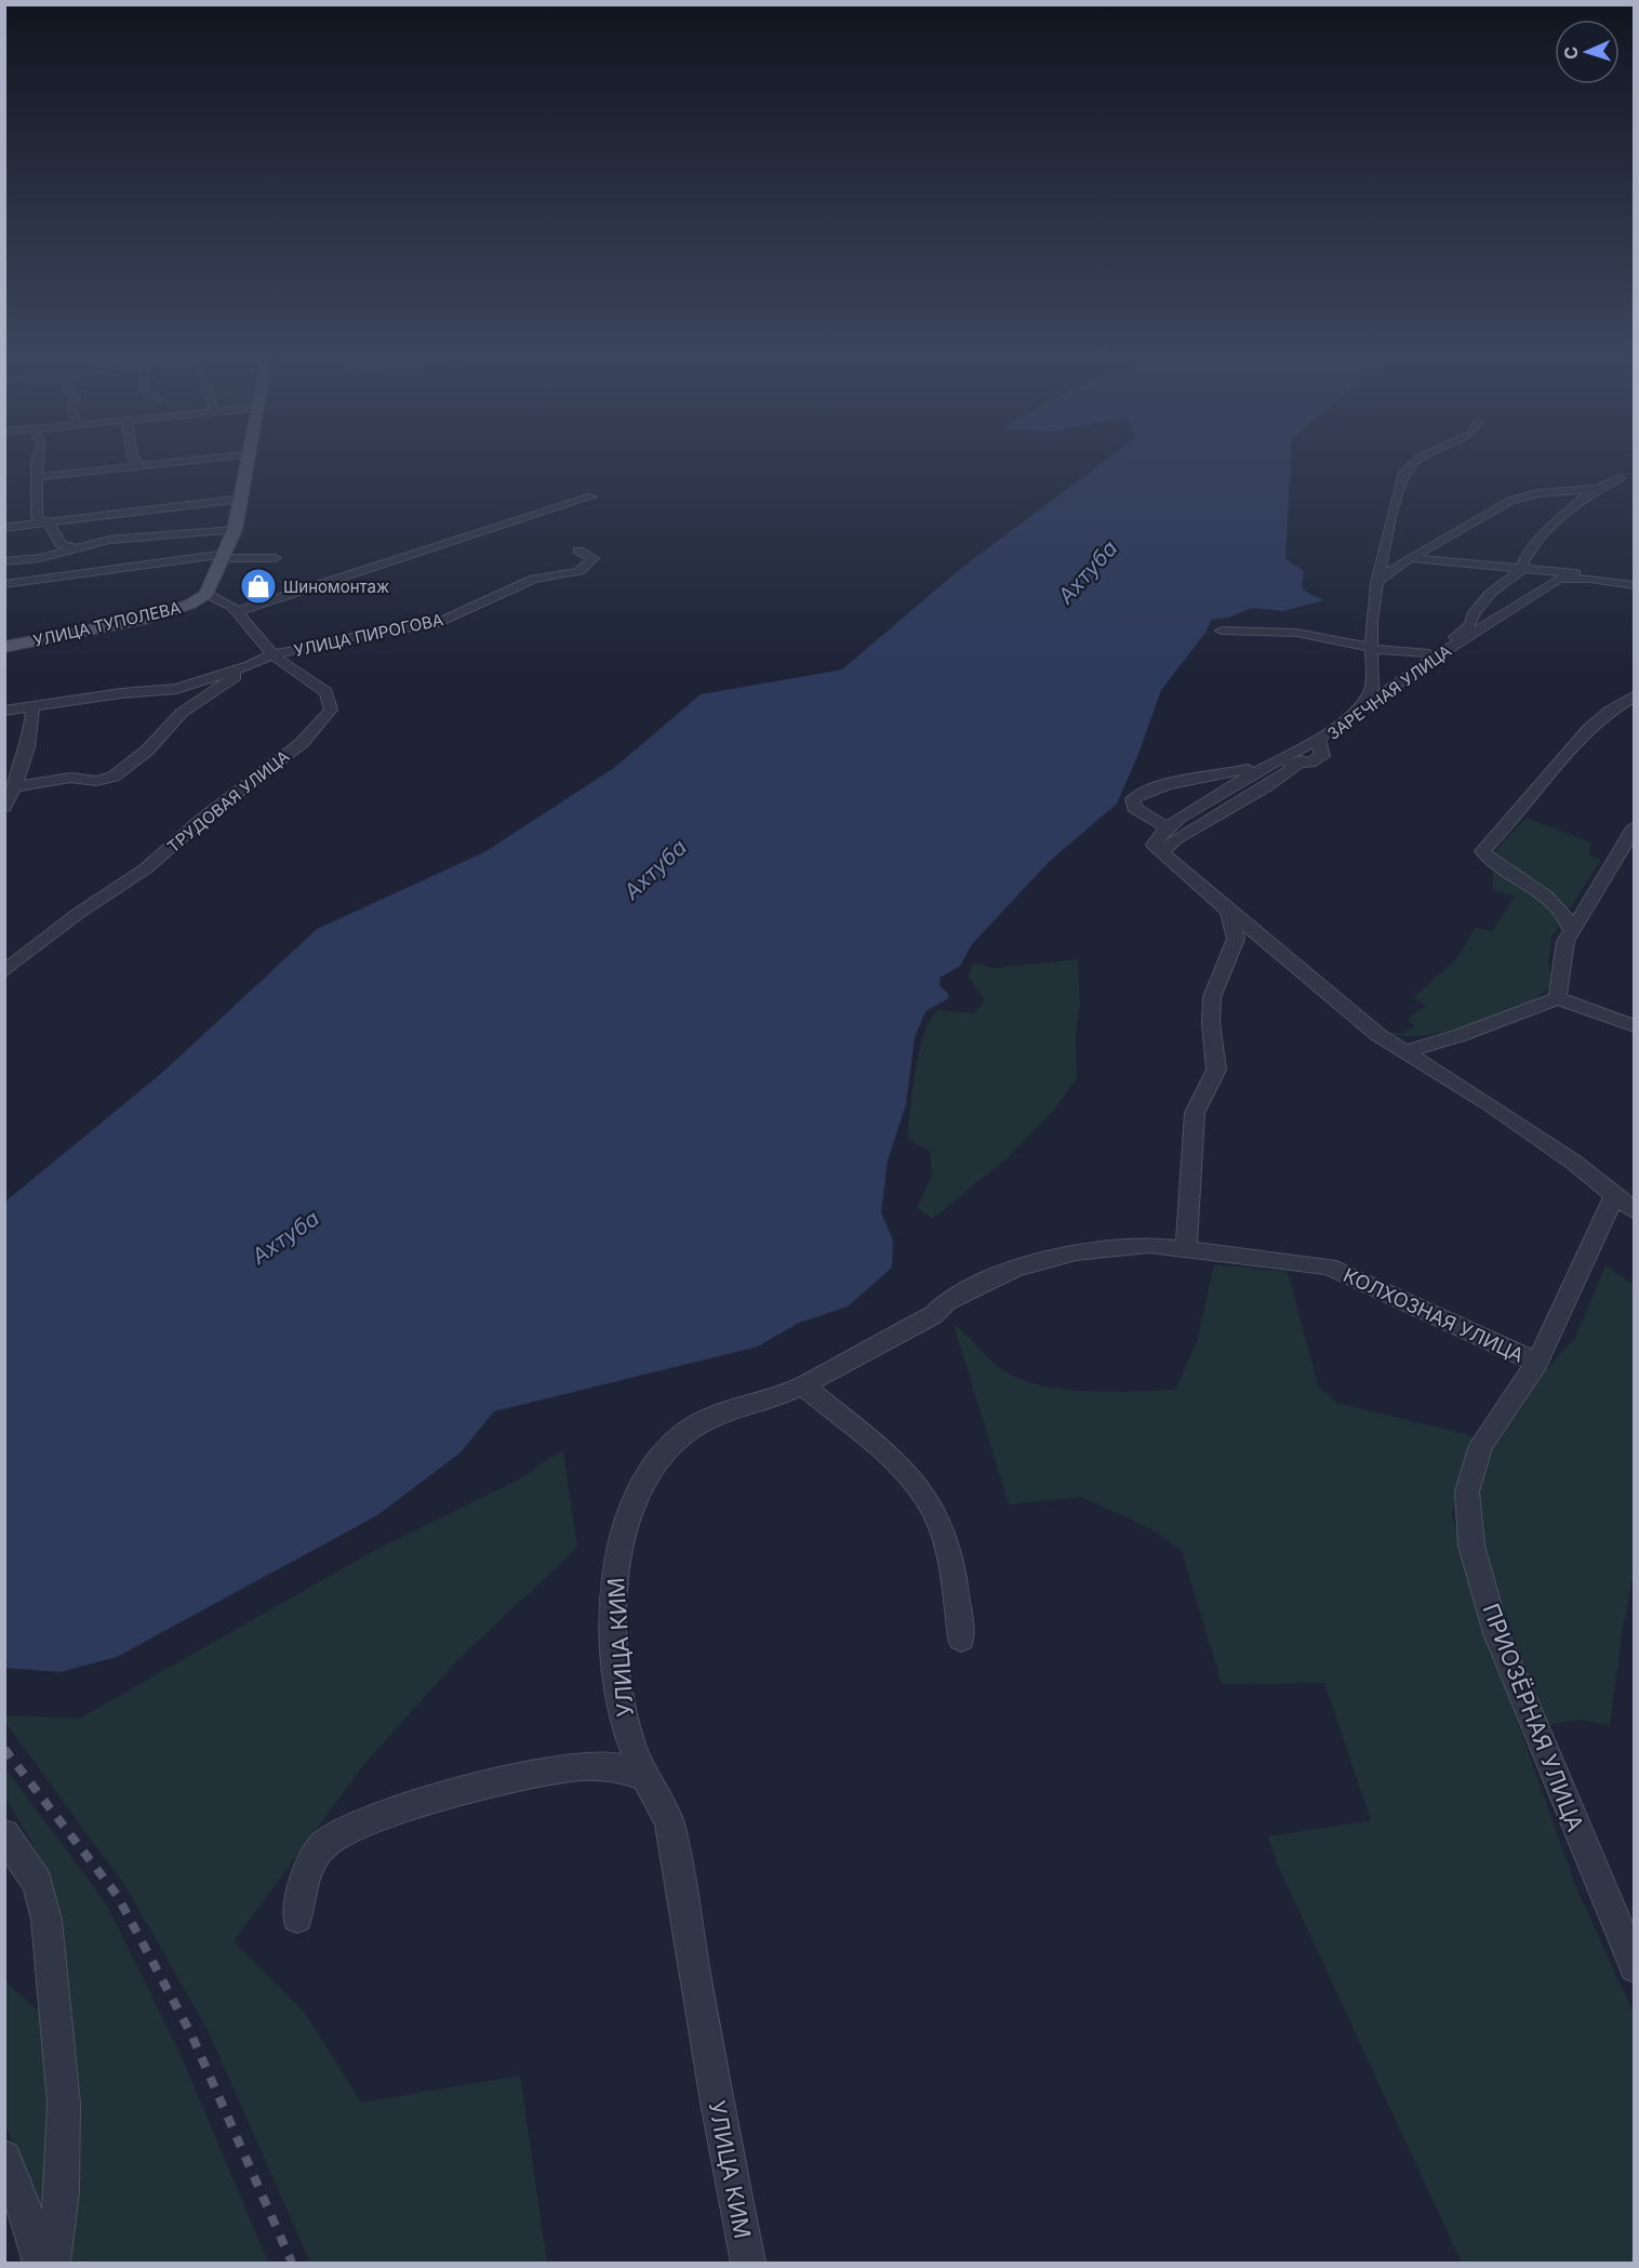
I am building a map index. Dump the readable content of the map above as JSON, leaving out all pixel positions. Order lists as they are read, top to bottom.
{
  "streets": {
    "main road": ["УЛИЦА ТУПОЛЕВА"],
    "street": [
      "УЛИЦА ПИРОГОВА",
      "ЗАРЕЧНАЯ УЛИЦА",
      "ТРУДОВАЯ УЛИЦА",
      "КОЛХОЗНАЯ УЛИЦА",
      "УЛИЦА КИМ",
      "ПРИОЗЁРНАЯ УЛИЦА"
    ]
  },
  "crossings": [
    ["УЛИЦА ТУПОЛЕВА", "ТРУДОВАЯ УЛИЦА"],
    ["УЛИЦА ПИРОГОВА", "ТРУДОВАЯ УЛИЦА"],
    ["КОЛХОЗНАЯ УЛИЦА", "УЛИЦА КИМ"],
    ["КОЛХОЗНАЯ УЛИЦА", "ПРИОЗЁРНАЯ УЛИЦА"]
  ],
  "water": ["Ахтуба"],
  "places": {
    "shop": ["Шиномонтаж"]
  },
  "north": "left"
}
